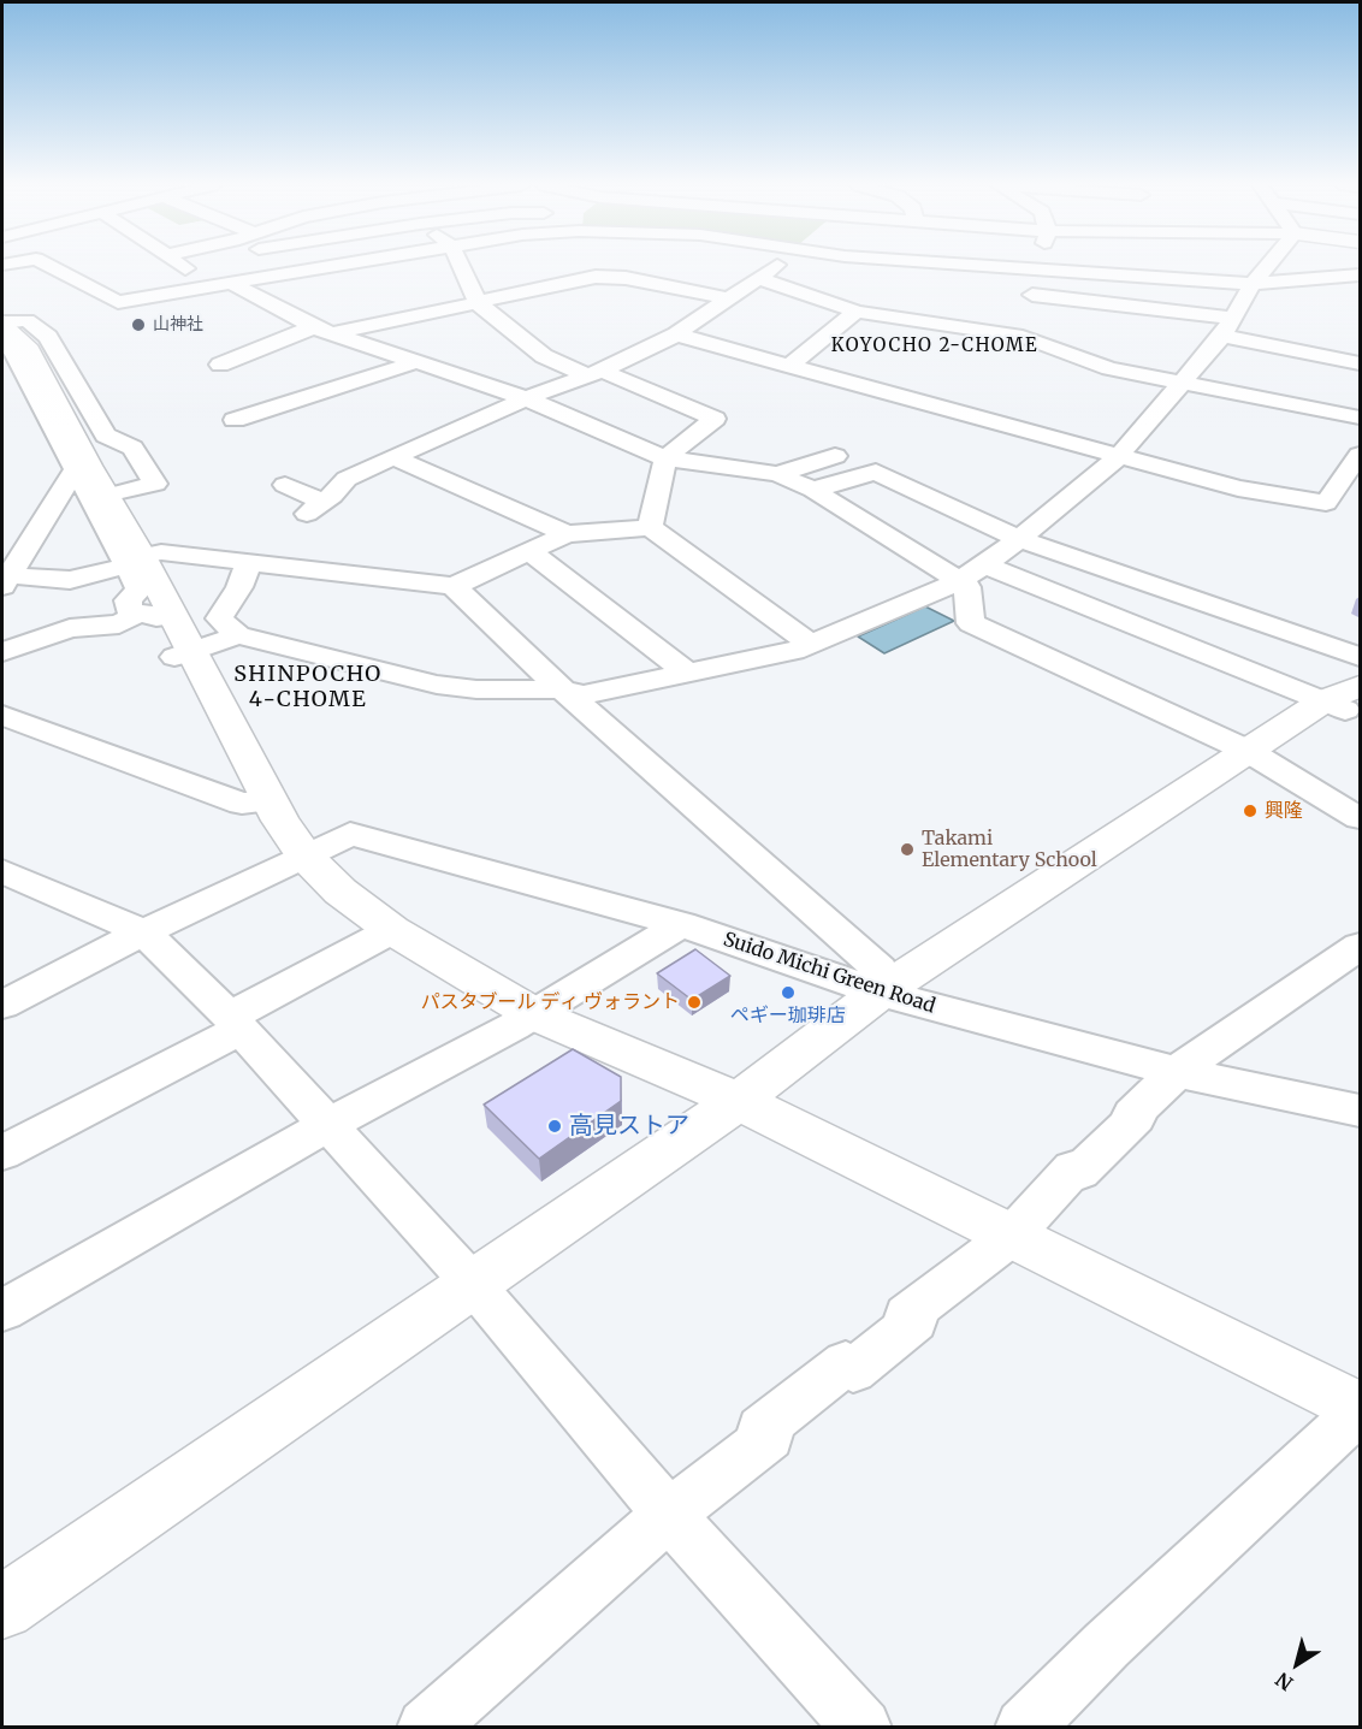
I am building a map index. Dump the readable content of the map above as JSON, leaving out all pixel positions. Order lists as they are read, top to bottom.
{
  "streets": {
    "street": ["Suido Michi Green Road"]
  },
  "districts": ["KOYOCHO 2-CHOME", "SHINPOCHO 4-CHOME"],
  "places": [
    "山神社",
    "興隆",
    "Takami Elementary School",
    "ペギー珈琲店",
    "パスタブール ディ ヴォラント",
    "高見ストア"
  ],
  "north": "bottom left"
}
